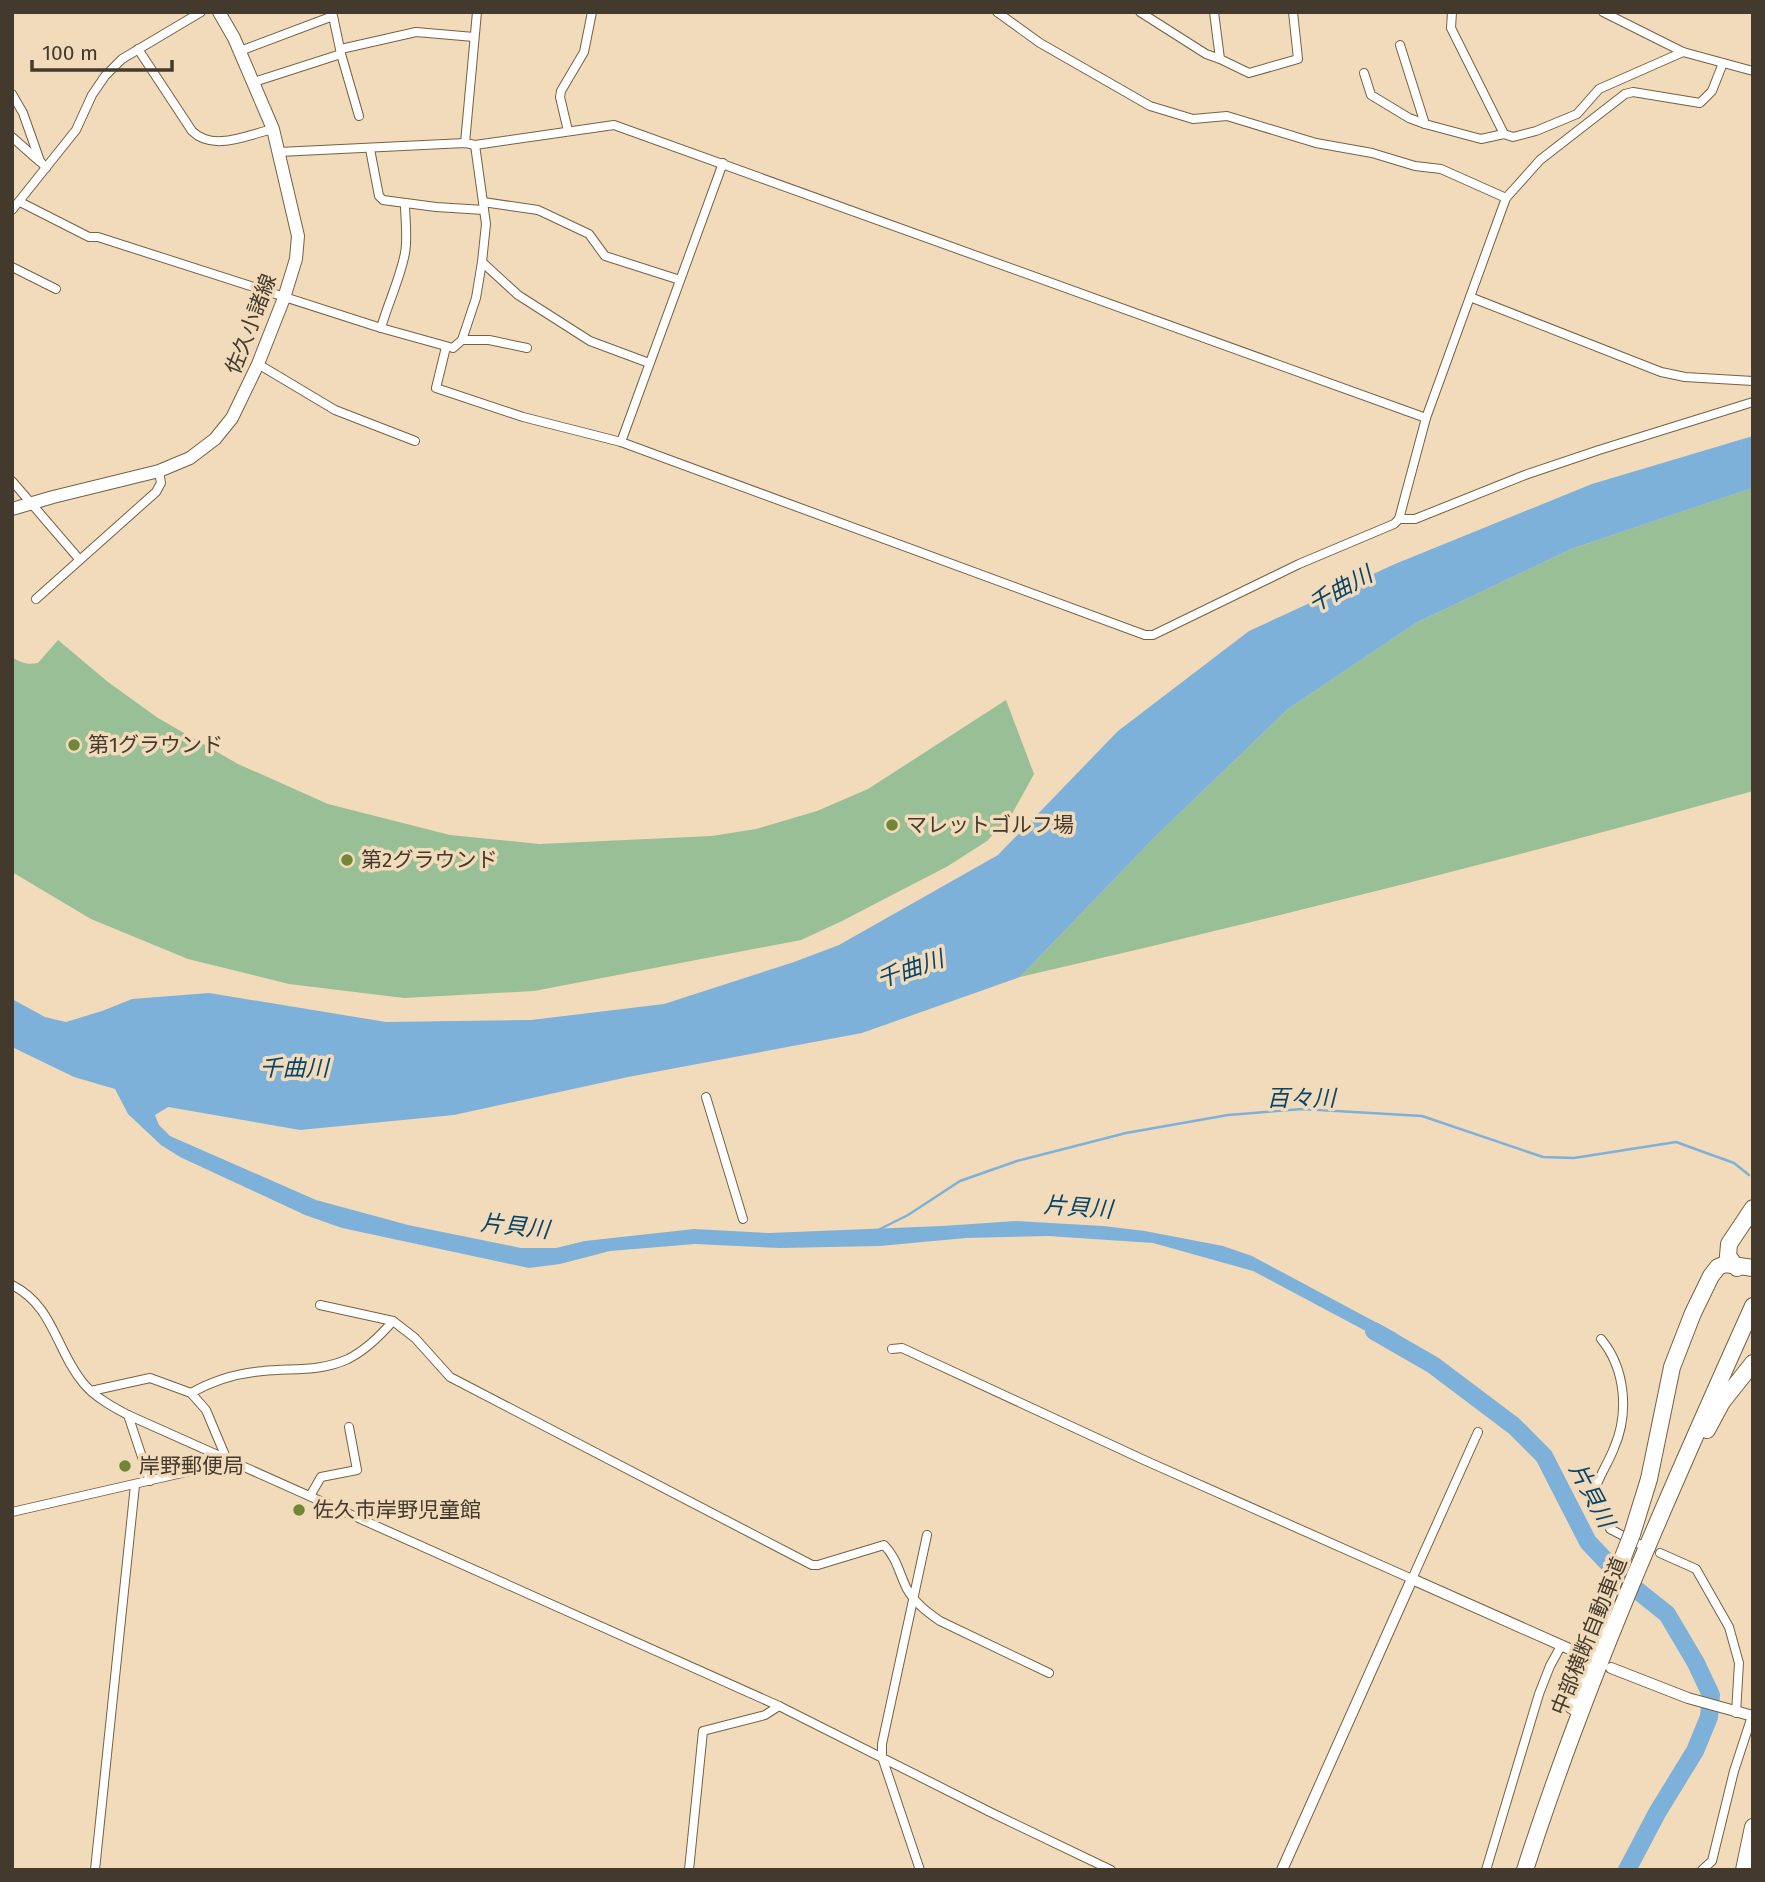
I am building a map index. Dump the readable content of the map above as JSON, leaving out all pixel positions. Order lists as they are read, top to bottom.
{
  "streets": {
    "highway": ["中部横断自動車道"],
    "main road": ["佐久小諸線"]
  },
  "water": ["千曲川", "百々川", "片貝川"],
  "places": [
    "第1グラウンド",
    "マレットゴルフ場",
    "第2グラウンド",
    "岸野郵便局",
    "佐久市岸野児童館"
  ],
  "scale_bar": "100 m"
}
